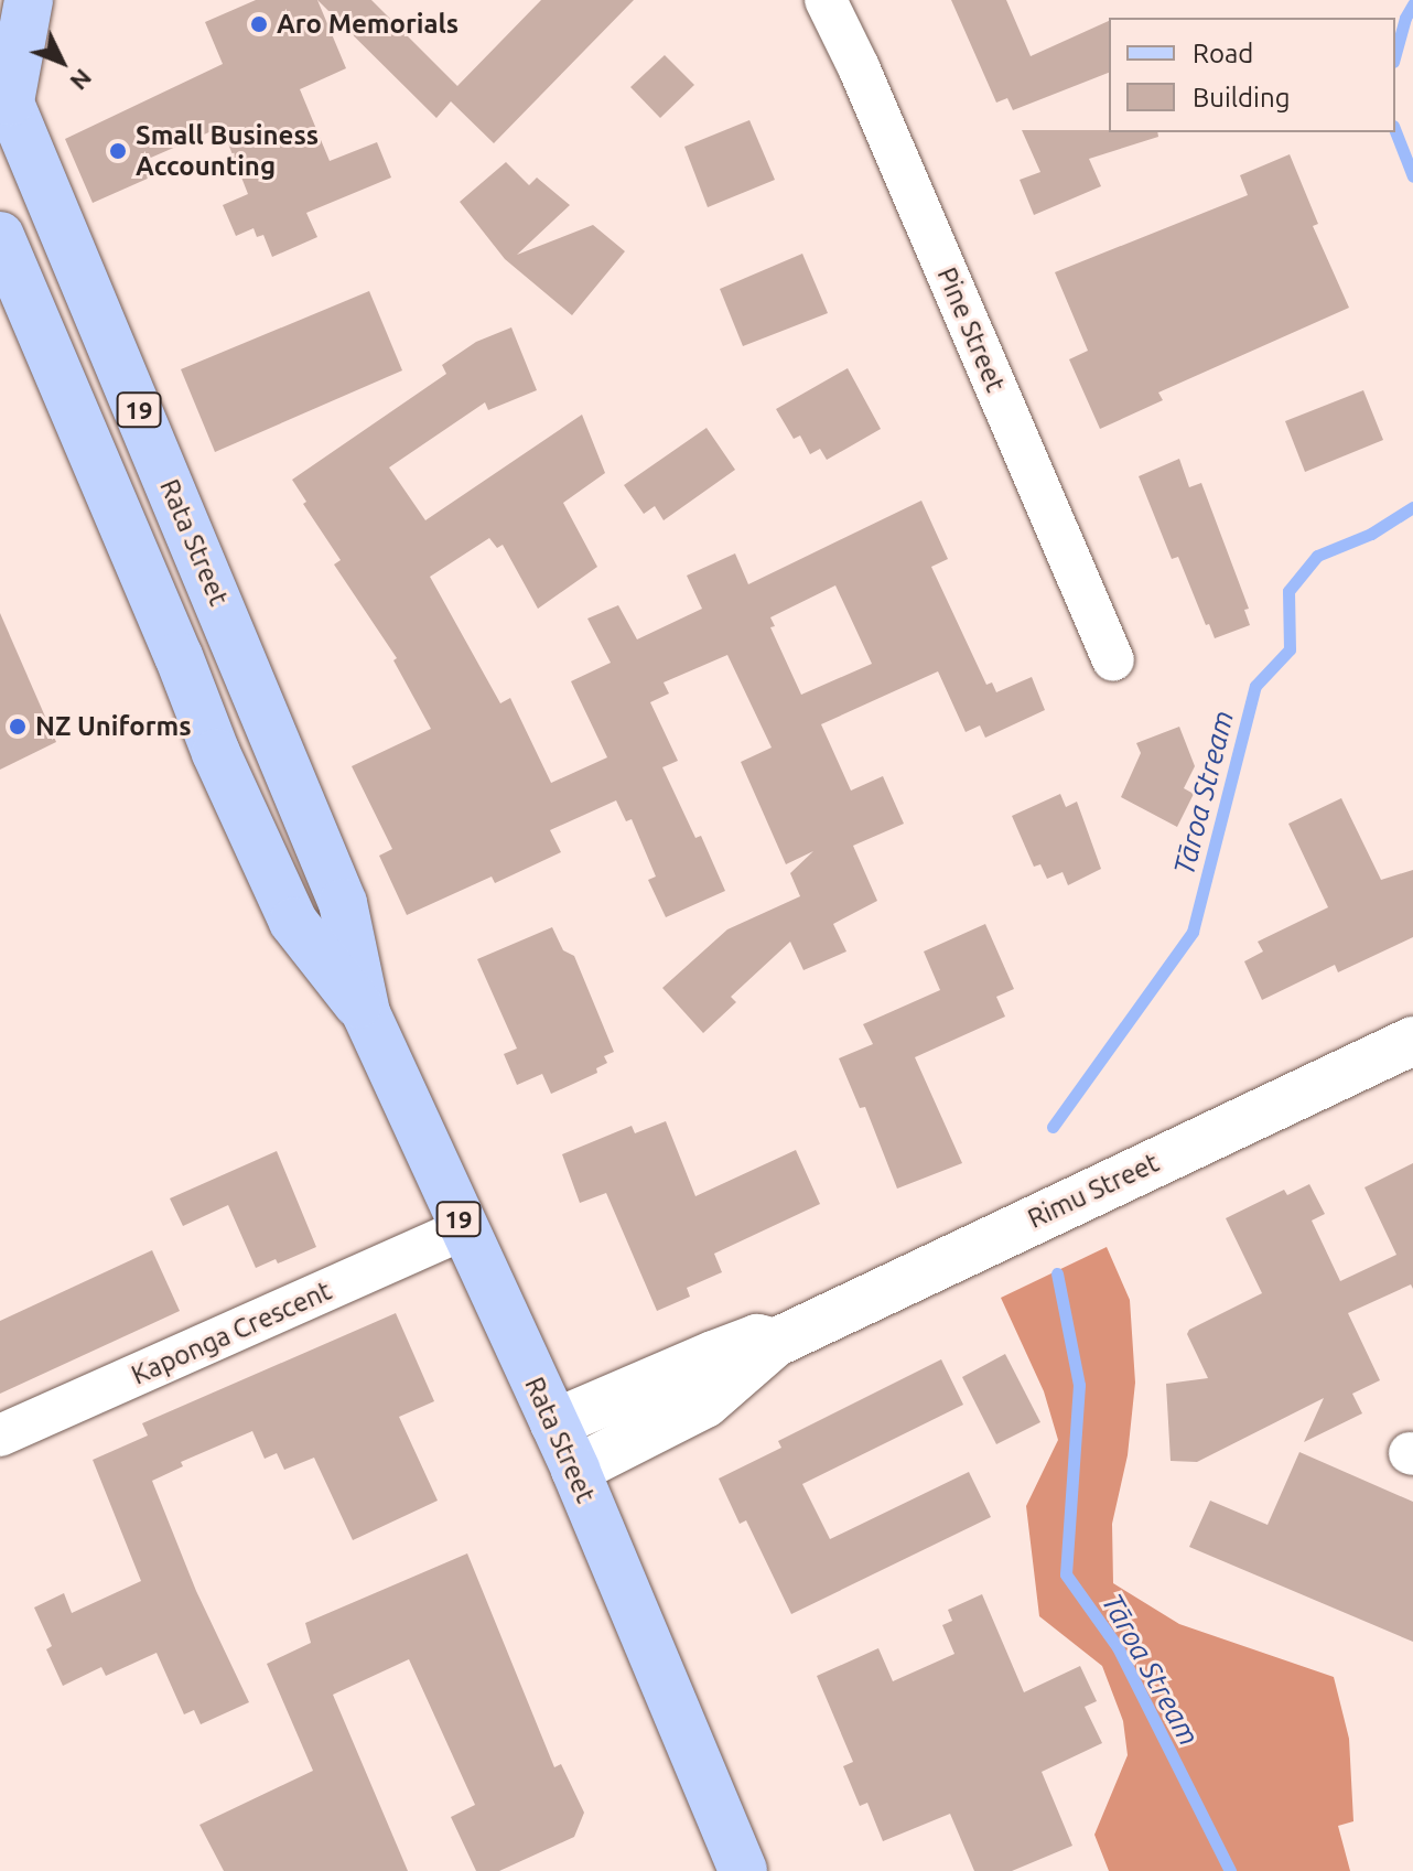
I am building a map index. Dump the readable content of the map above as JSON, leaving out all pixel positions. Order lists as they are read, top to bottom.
{
  "streets": {
    "main road": ["19", "Rata Street"],
    "street": ["Pine Street", "Rimu Street", "Kaponga Crescent"]
  },
  "crossings": [
    ["Rata Street", "Rimu Street"],
    ["Rata Street", "Kaponga Crescent"]
  ],
  "water": ["Tāroa Stream"],
  "places": ["Aro Memorials", "Small Business Accounting", "NZ Uniforms"],
  "legend": ["Road", "Building"],
  "north": "bottom right"
}
